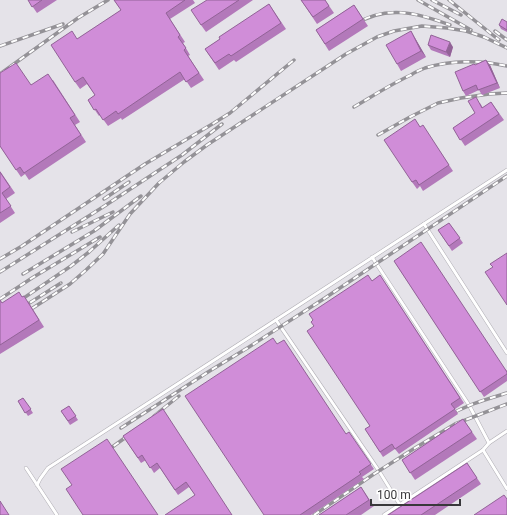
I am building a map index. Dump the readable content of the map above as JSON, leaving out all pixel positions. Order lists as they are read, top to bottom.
{
  "scale_bar": "100 m"
}
